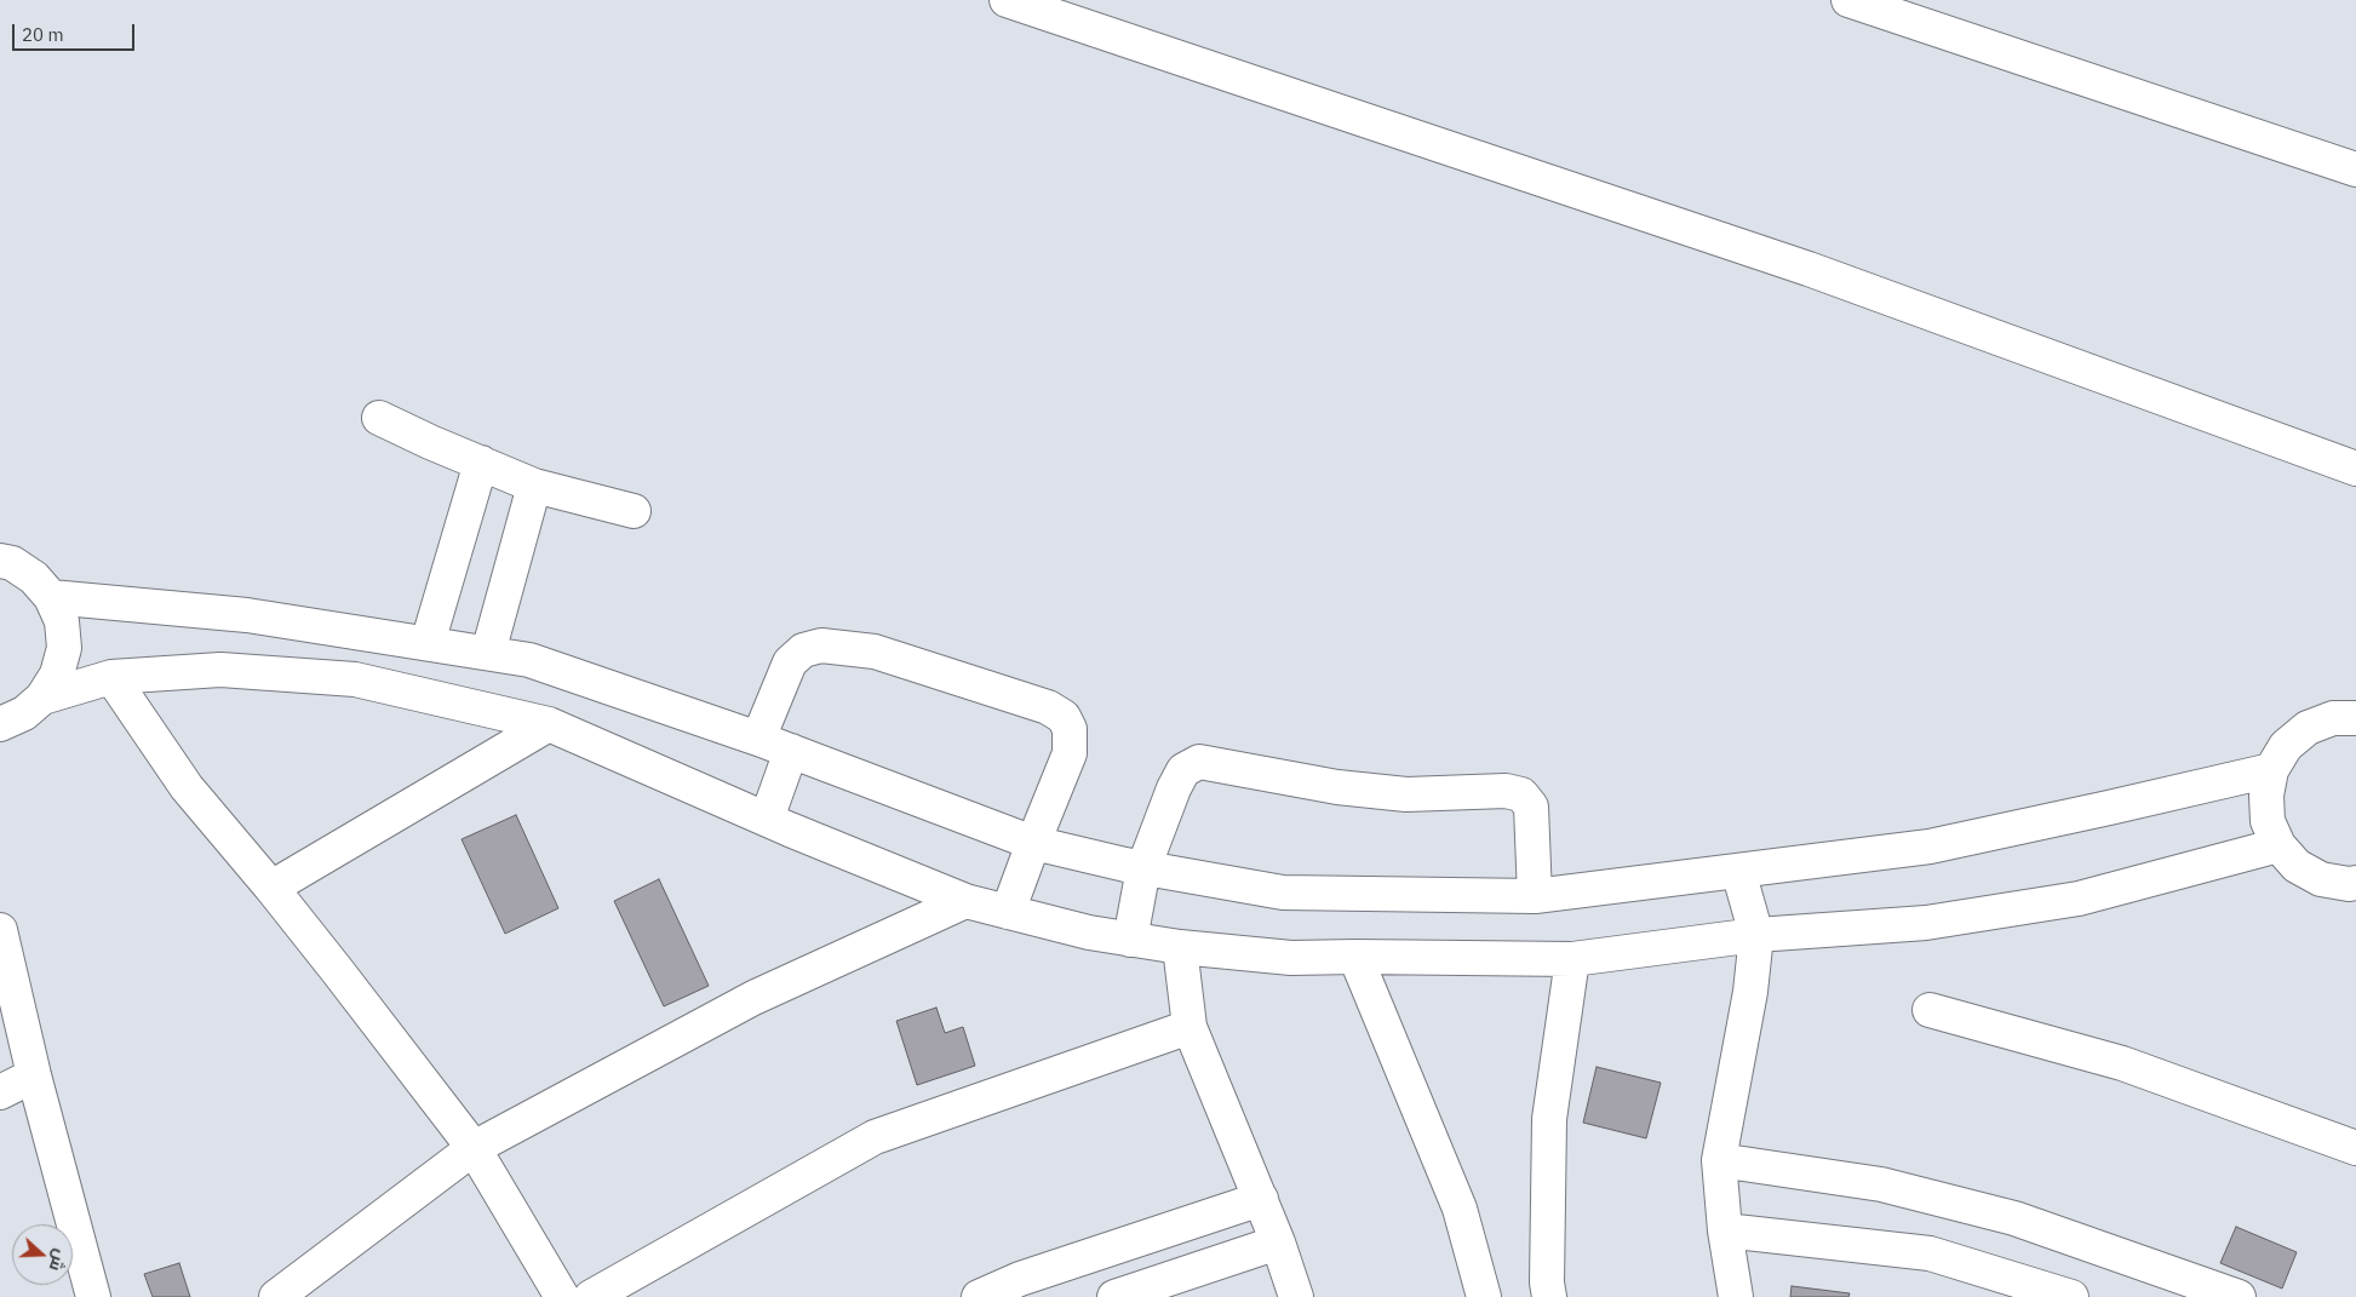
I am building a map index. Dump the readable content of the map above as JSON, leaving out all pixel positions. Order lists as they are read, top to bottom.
{
  "scale_bar": "20 m",
  "north": "right"
}
